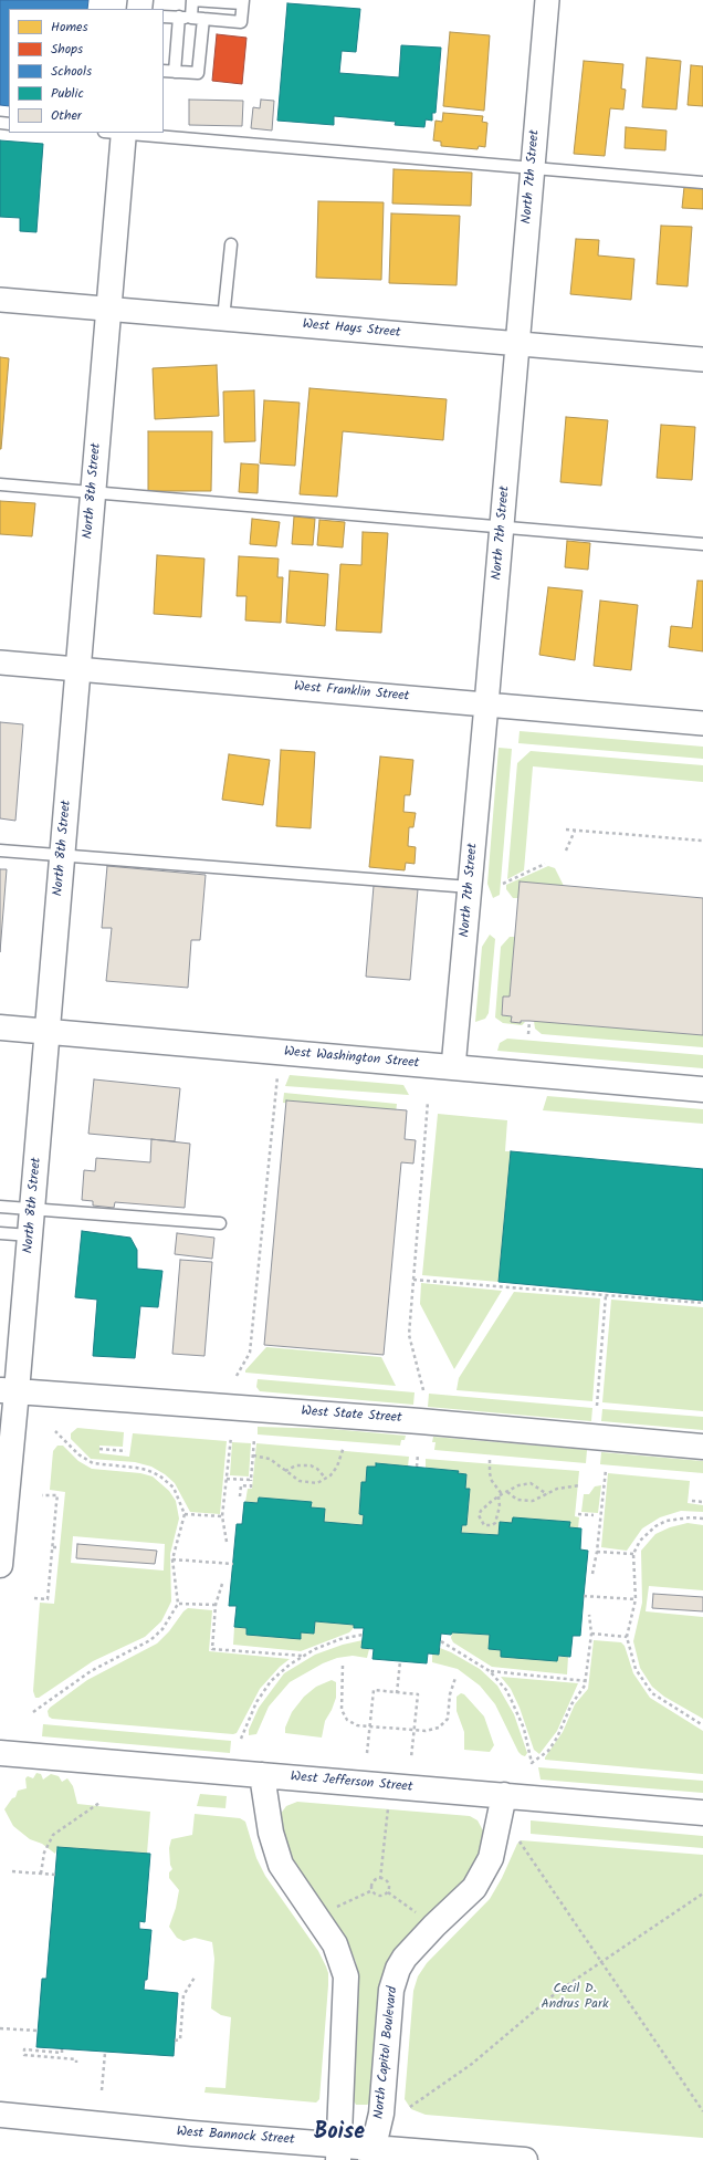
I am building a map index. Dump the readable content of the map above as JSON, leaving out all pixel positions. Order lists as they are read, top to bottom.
{
  "streets": {
    "street": [
      "North 7th Street",
      "West Hays Street",
      "North 8th Street",
      "West Franklin Street",
      "West Washington Street",
      "West State Street",
      "West Jefferson Street",
      "North Capitol Boulevard",
      "West Bannock Street"
    ]
  },
  "crossings": [
    ["North 7th Street", "West Hays Street"],
    ["North 7th Street", "West Franklin Street"],
    ["North 7th Street", "West Washington Street"],
    ["West Hays Street", "North 8th Street"],
    ["North 8th Street", "West Franklin Street"],
    ["North 8th Street", "West Washington Street"],
    ["North 8th Street", "West State Street"],
    ["West Jefferson Street", "North Capitol Boulevard"],
    ["North Capitol Boulevard", "West Bannock Street"]
  ],
  "districts": ["Boise"],
  "parks": ["Cecil D. Andrus Park"],
  "legend": [
    "Homes",
    "Shops",
    "Schools",
    "Public",
    "Other"
  ]
}
